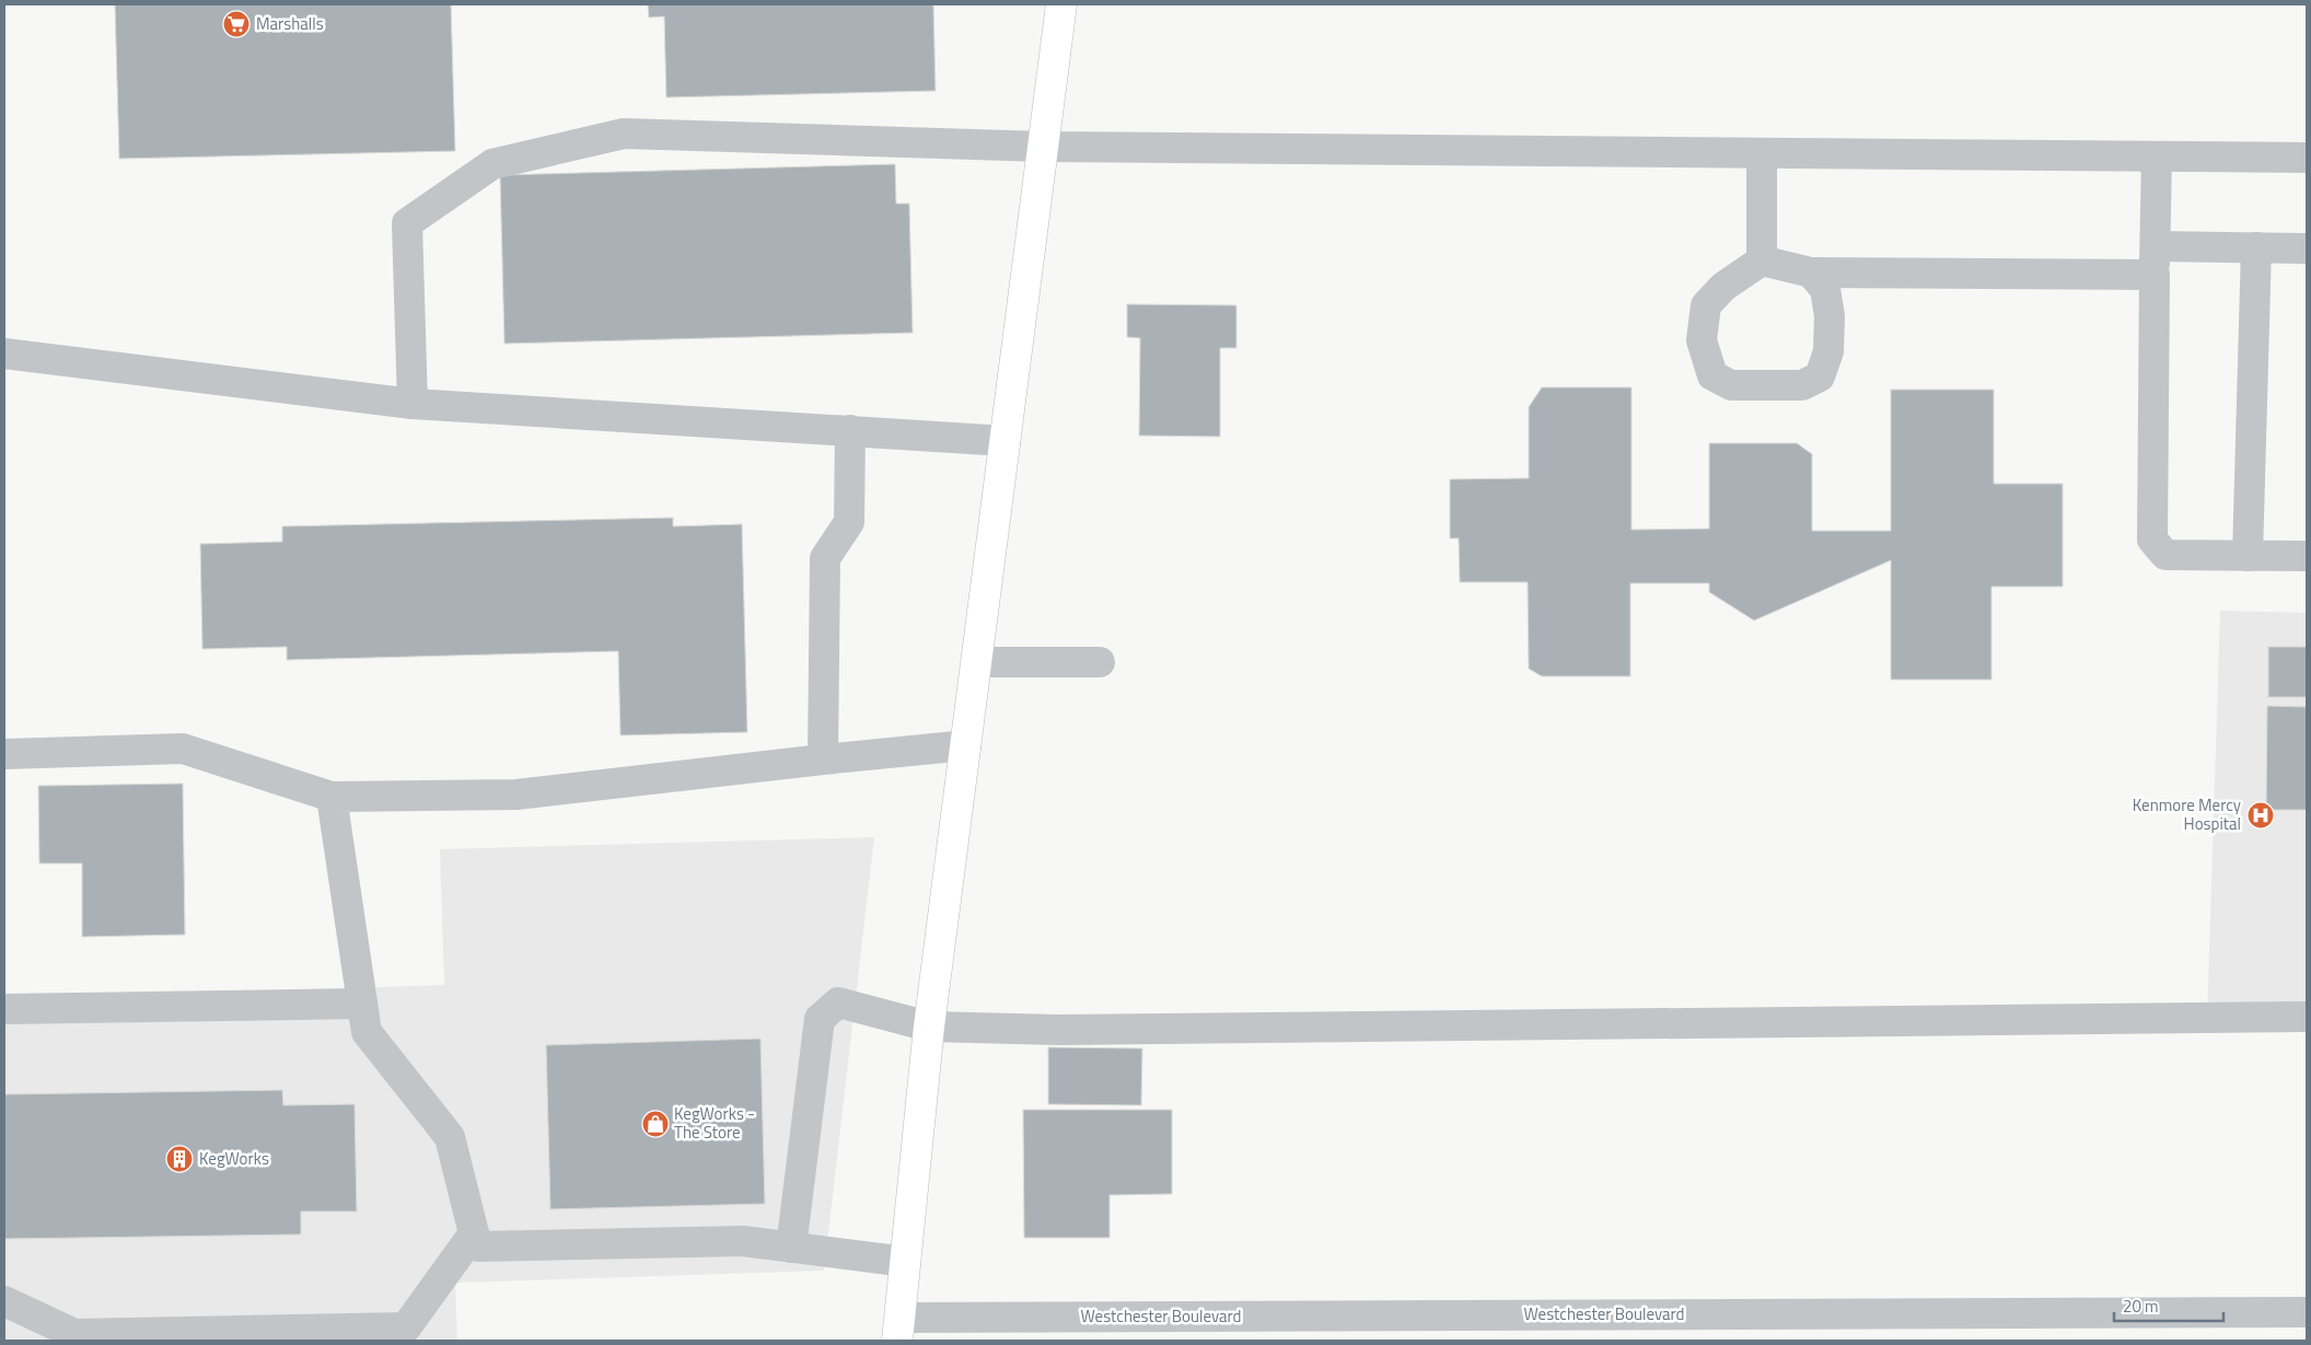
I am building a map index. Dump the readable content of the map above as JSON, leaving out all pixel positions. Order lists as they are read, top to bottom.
{
  "streets": {
    "street": ["Westchester Boulevard"]
  },
  "places": {
    "supermarket": ["Marshalls"],
    "hospital": ["Kenmore Mercy Hospital"],
    "shop": ["KegWorks - The Store"],
    "building": ["KegWorks"]
  },
  "scale_bar": "20 m"
}
